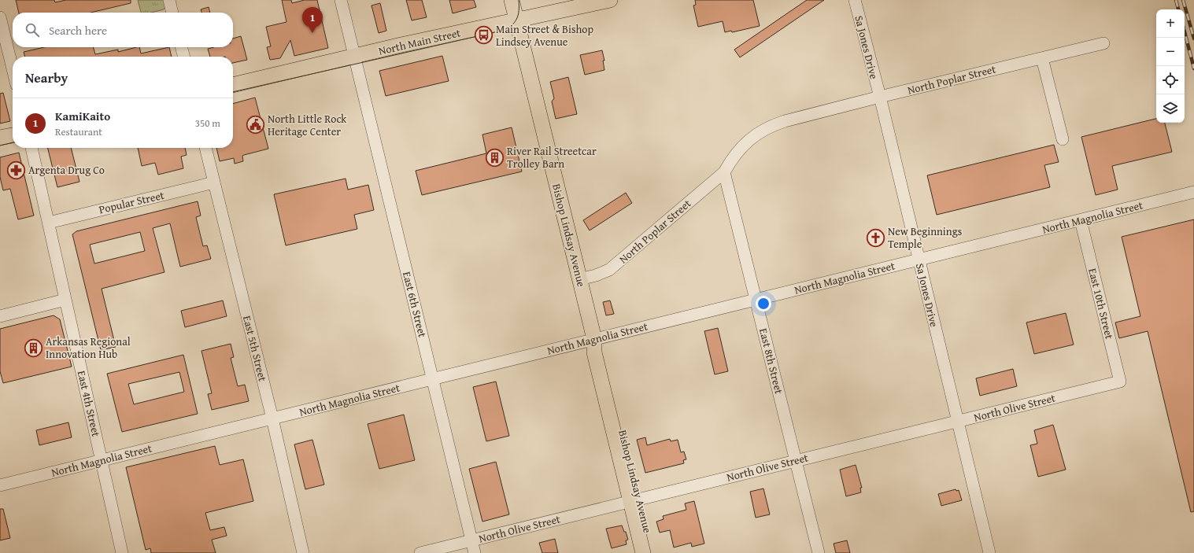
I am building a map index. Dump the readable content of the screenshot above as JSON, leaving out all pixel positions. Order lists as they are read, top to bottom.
{
  "streets": {
    "main road": ["North Main Street", "Bishop Lindsay Avenue"],
    "street": [
      "Sa Jones Drive",
      "North Poplar Street",
      "Popular Street",
      "North Magnolia Street",
      "East 10th Street",
      "East 6th Street",
      "East 5th Street",
      "East 8th Street",
      "East 4th Street",
      "North Olive Street"
    ]
  },
  "crossings": [
    ["North Main Street", "Bishop Lindsay Avenue"],
    ["North Main Street", "East 6th Street"],
    ["Sa Jones Drive", "North Poplar Street"],
    ["Sa Jones Drive", "North Magnolia Street"],
    ["Sa Jones Drive", "North Olive Street"],
    ["North Poplar Street", "Bishop Lindsay Avenue"],
    ["North Poplar Street", "East 8th Street"],
    ["Popular Street", "East 5th Street"],
    ["Popular Street", "East 4th Street"],
    ["North Magnolia Street", "Bishop Lindsay Avenue"],
    ["North Magnolia Street", "East 10th Street"],
    ["North Magnolia Street", "East 6th Street"],
    ["North Magnolia Street", "East 5th Street"],
    ["North Magnolia Street", "East 8th Street"],
    ["North Magnolia Street", "East 4th Street"],
    ["Bishop Lindsay Avenue", "North Olive Street"],
    ["East 10th Street", "North Olive Street"],
    ["East 6th Street", "North Olive Street"],
    ["East 8th Street", "North Olive Street"]
  ],
  "places": {
    "bus stop": ["Main Street & Bishop Lindsey Avenue"],
    "public building": ["North Little Rock Heritage Center"],
    "building": ["River Rail Streetcar Trolley Barn", "Arkansas Regional Innovation Hub"],
    "pharmacy": ["Argenta Drug Co"],
    "church": ["New Beginnings Temple"]
  },
  "page": {
    "pins": "1",
    "map_buttons": ["+", "−"],
    "search": "Search here",
    "heading": "Nearby",
    "list": [
      {
        "mark": "1",
        "name": "KamiKaito",
        "note": "Restaurant",
        "value": "350 m"
      }
    ]
  }
}
